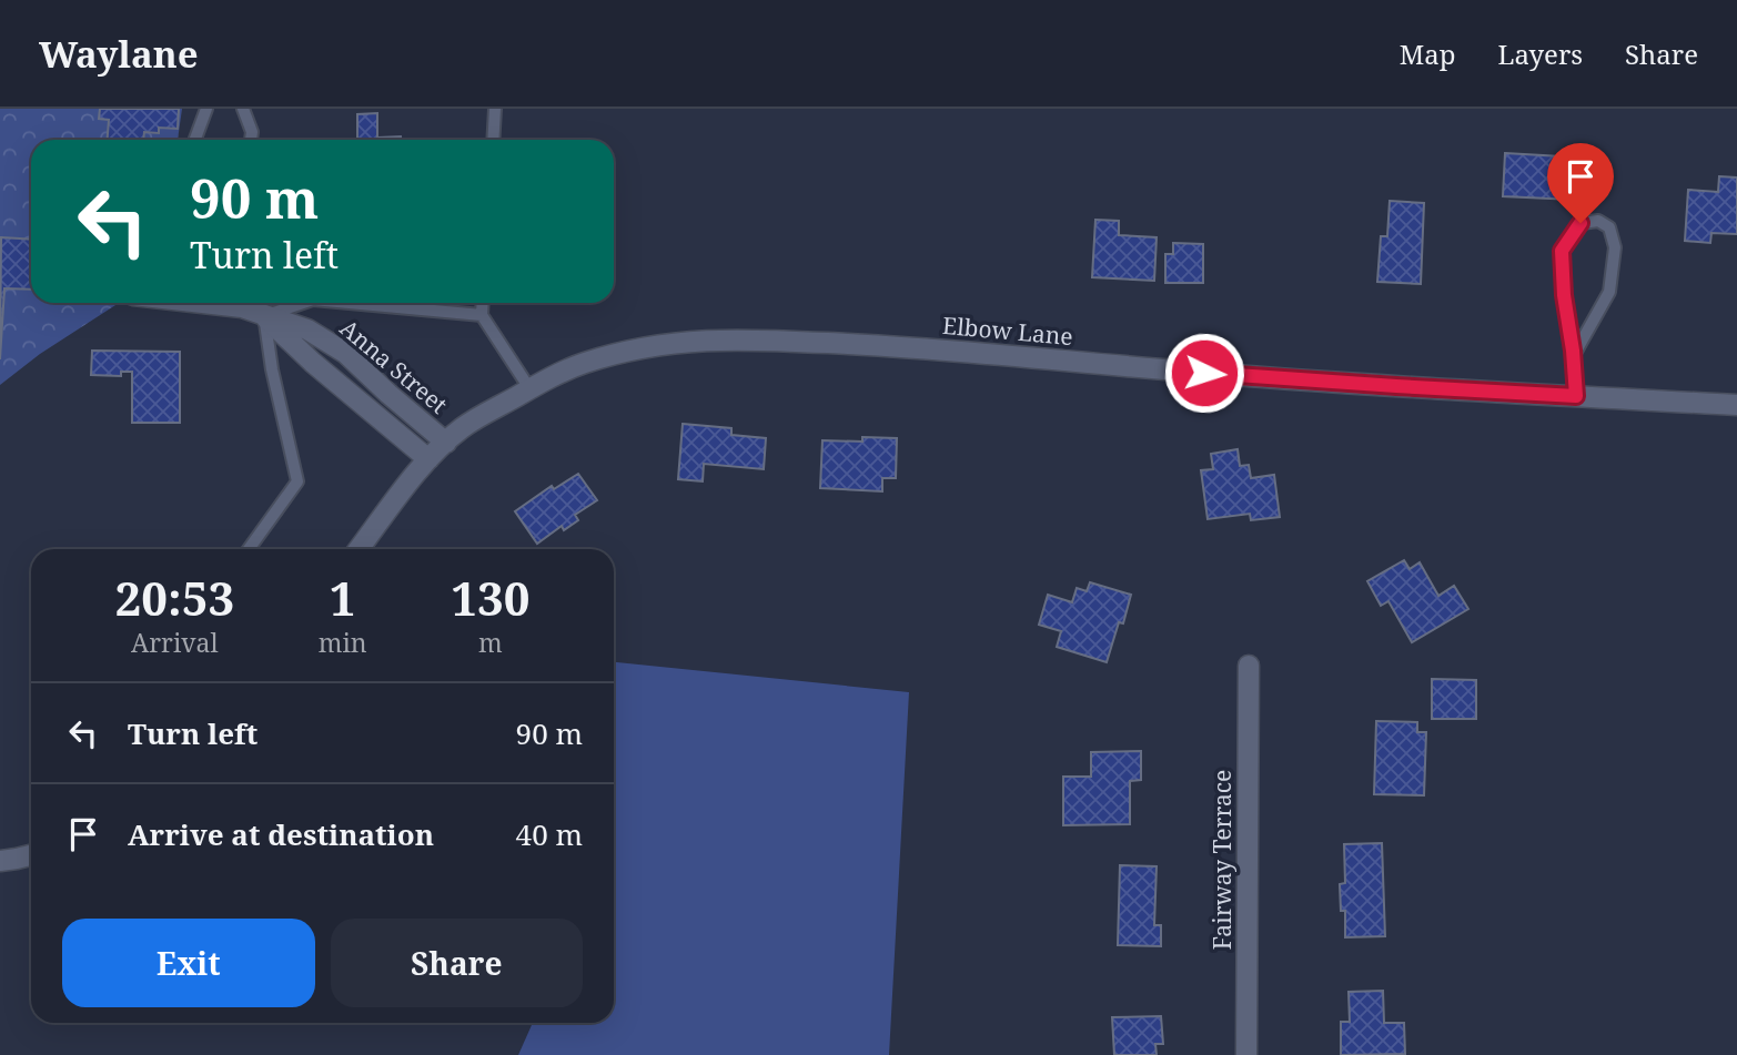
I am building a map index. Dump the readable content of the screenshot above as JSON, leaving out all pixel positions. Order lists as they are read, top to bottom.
{
  "streets": {
    "street": ["Elbow Lane", "Anna Street", "Fairway Terrace"]
  },
  "crossings": [
    ["Elbow Lane", "Anna Street"]
  ],
  "page": {
    "header": "Waylane",
    "nav": ["Map", "Layers", "Share"],
    "turn": ["90 m", "Turn left"],
    "eta": [
      "20:53",
      "Arrival",
      "1",
      "min",
      "130",
      "m"
    ],
    "list": [
      {
        "name": "Turn left",
        "value": "90 m"
      },
      {
        "name": "Arrive at destination",
        "value": "40 m"
      }
    ],
    "buttons": ["Exit", "Share"]
  }
}
